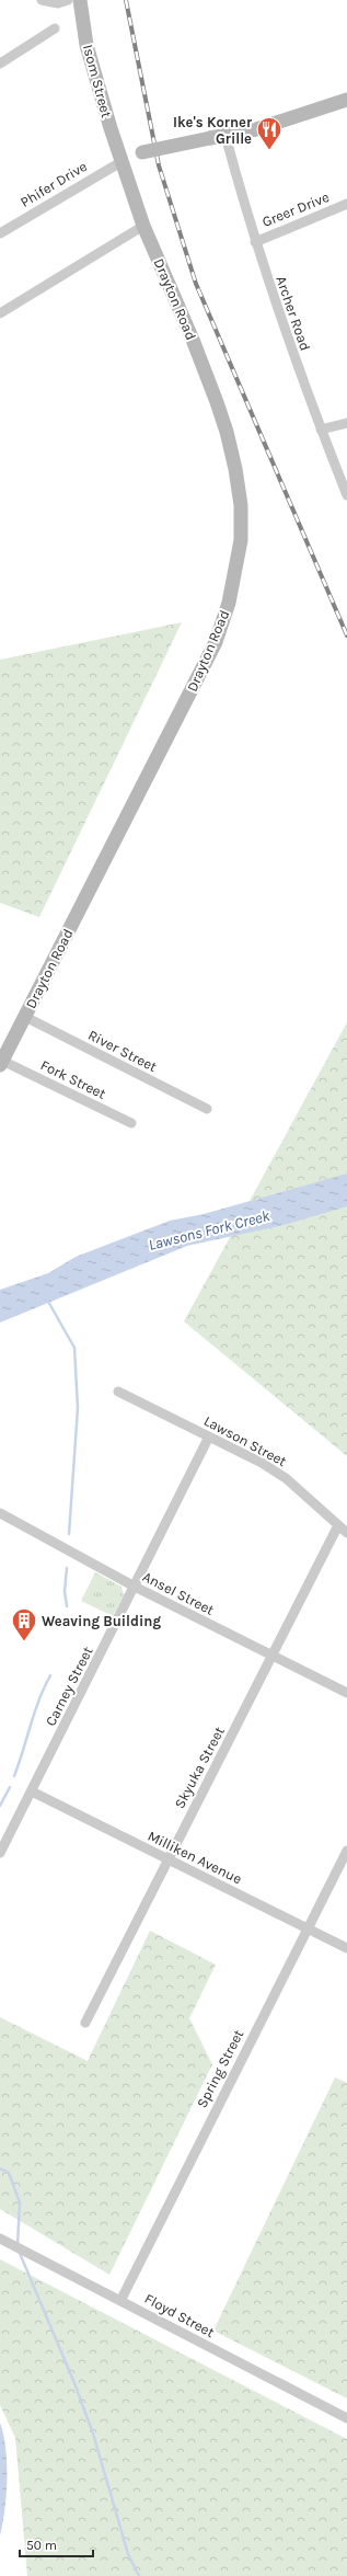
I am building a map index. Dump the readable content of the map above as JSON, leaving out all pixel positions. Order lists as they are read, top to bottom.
{
  "streets": {
    "main road": ["Isom Street", "Drayton Road"],
    "street": [
      "Phifer Drive",
      "Greer Drive",
      "Archer Road",
      "River Street",
      "Fork Street",
      "Lawson Street",
      "Ansel Street",
      "Carney Street",
      "Skyuka Street",
      "Milliken Avenue",
      "Spring Street",
      "Floyd Street"
    ]
  },
  "crossings": [
    ["Isom Street", "Phifer Drive"],
    ["Isom Street", "Drayton Road"],
    ["Phifer Drive", "Drayton Road"],
    ["Greer Drive", "Archer Road"],
    ["Drayton Road", "River Street"],
    ["Drayton Road", "Fork Street"],
    ["Lawson Street", "Carney Street"],
    ["Lawson Street", "Skyuka Street"],
    ["Ansel Street", "Carney Street"],
    ["Ansel Street", "Skyuka Street"],
    ["Carney Street", "Milliken Avenue"],
    ["Skyuka Street", "Milliken Avenue"],
    ["Milliken Avenue", "Spring Street"],
    ["Spring Street", "Floyd Street"]
  ],
  "water": ["Lawsons Fork Creek"],
  "places": {
    "restaurant": ["Ike's Korner Grille"],
    "building": ["Weaving Building"]
  },
  "scale_bar": "50 m"
}
